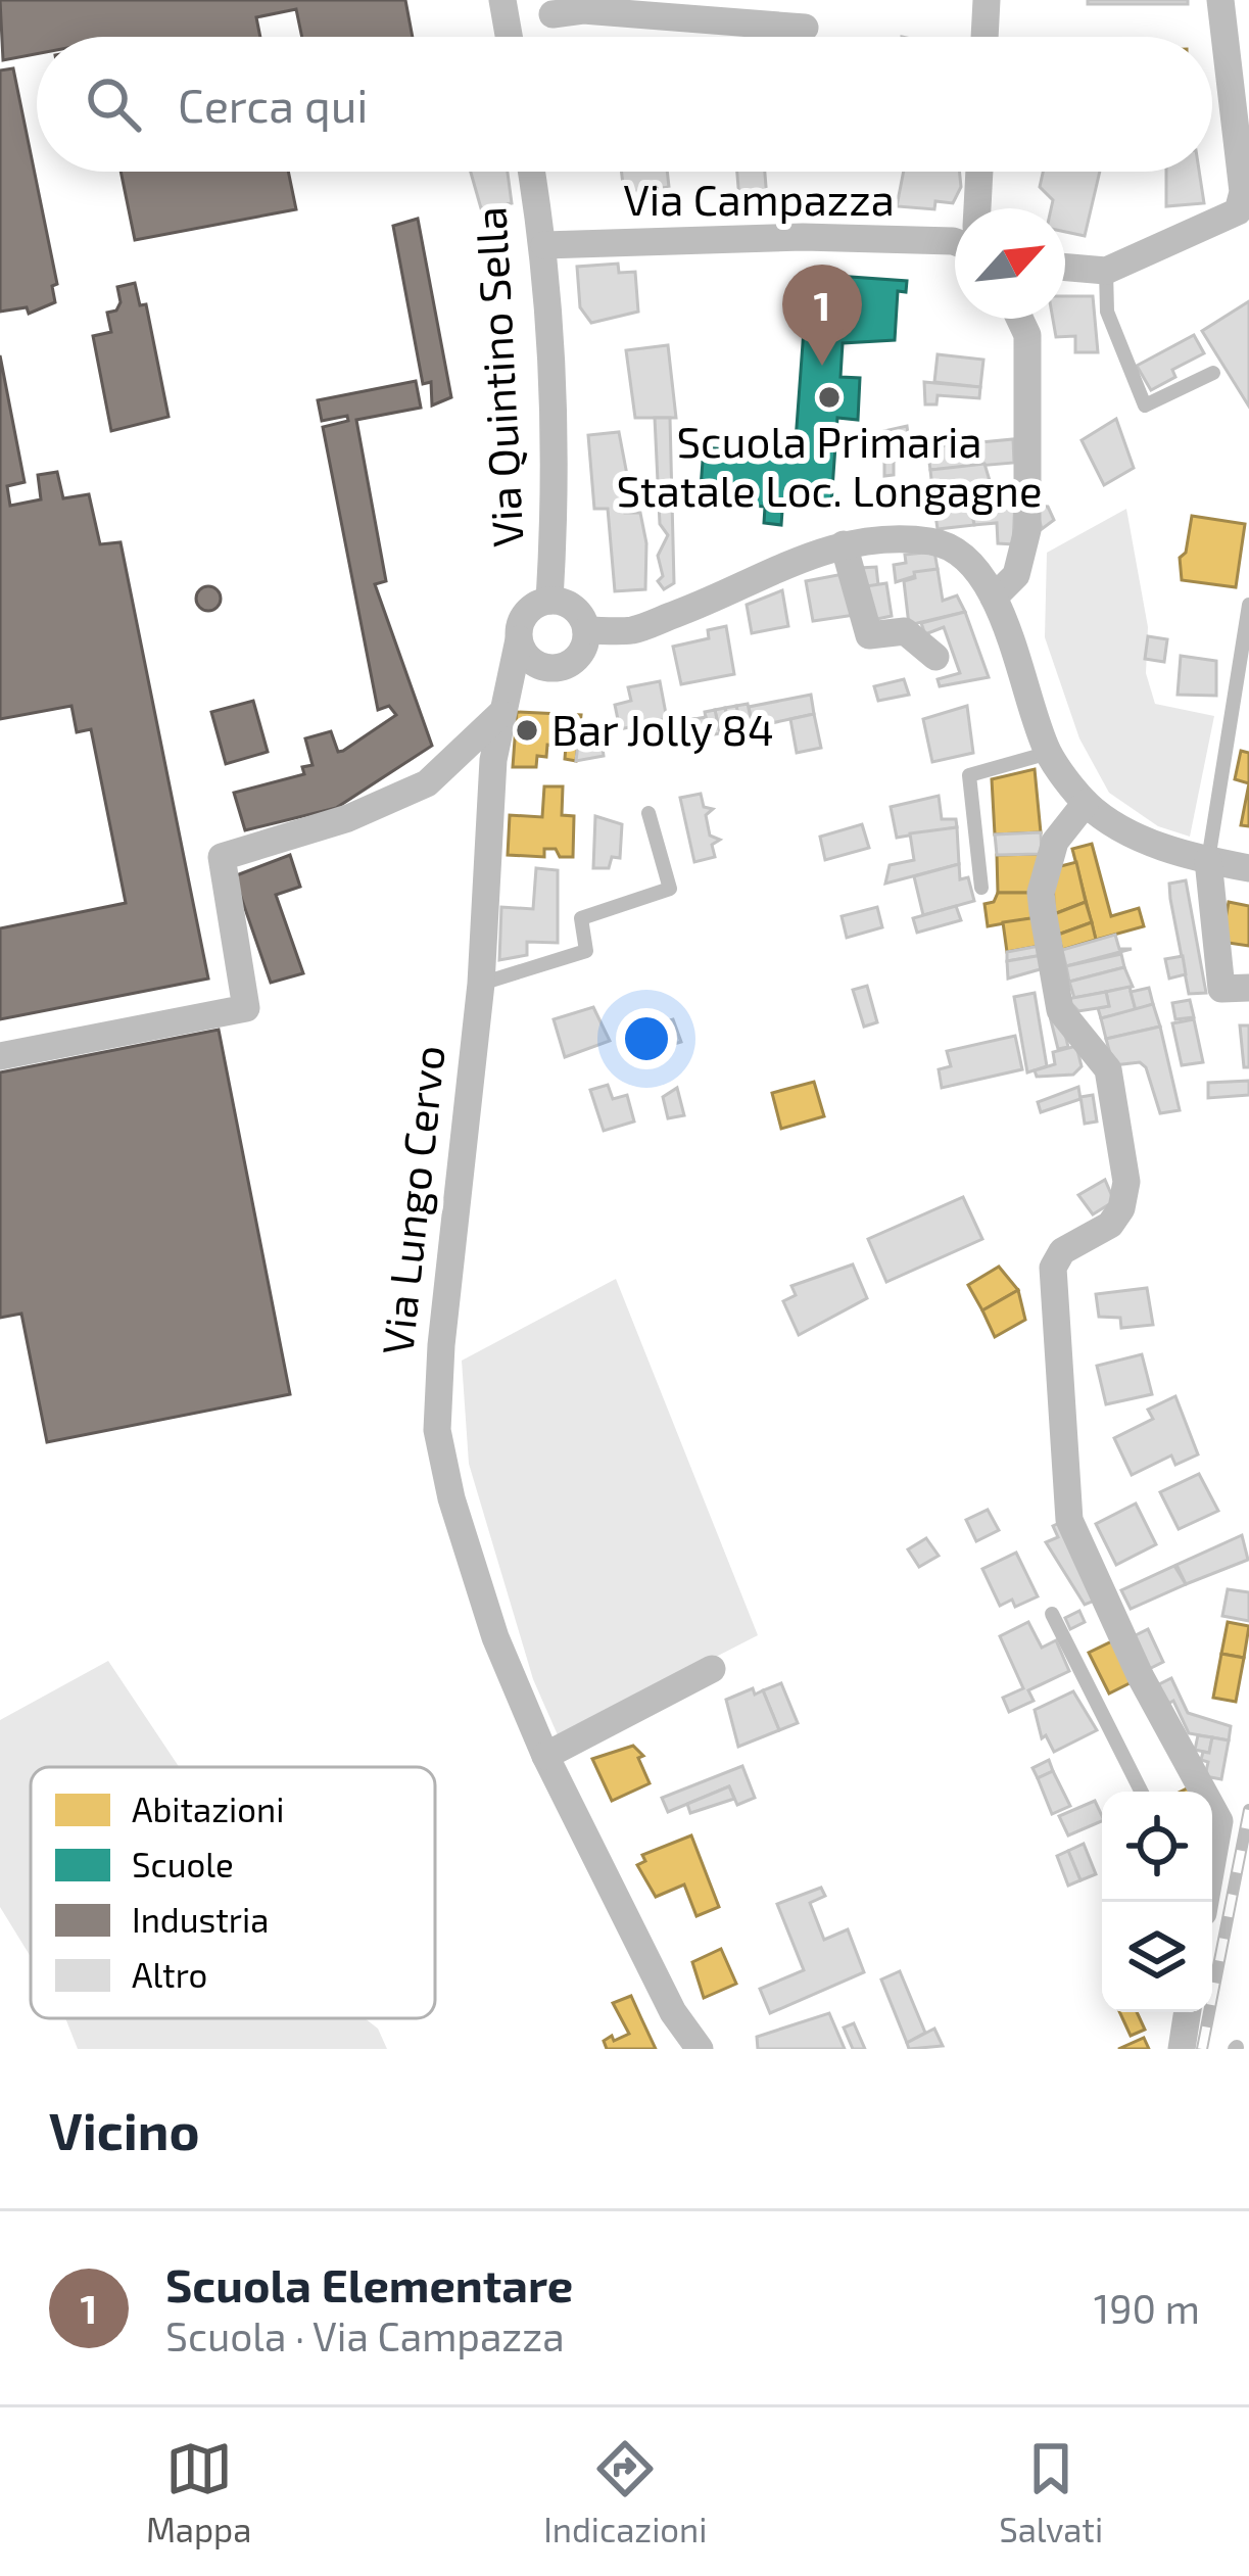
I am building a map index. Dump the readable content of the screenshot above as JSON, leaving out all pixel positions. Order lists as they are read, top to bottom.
{
  "streets": {
    "street": ["Via Campazza", "Via Quintino Sella", "Via Lungo Cervo"]
  },
  "crossings": [
    ["Via Campazza", "Via Quintino Sella"],
    ["Via Quintino Sella", "Via Lungo Cervo"]
  ],
  "places": ["Scuola Primaria Statale Loc. Longagne", "Bar Jolly 84"],
  "legend": [
    "Abitazioni",
    "Scuole",
    "Industria",
    "Altro"
  ],
  "north": "top right",
  "page": {
    "search": "Cerca qui",
    "pins": "1",
    "heading": "Vicino",
    "list": [
      {
        "mark": "1",
        "name": "Scuola Elementare",
        "note": "Scuola · Via Campazza",
        "value": "190 m"
      }
    ],
    "nav": ["Mappa", "Indicazioni", "Salvati"]
  }
}
